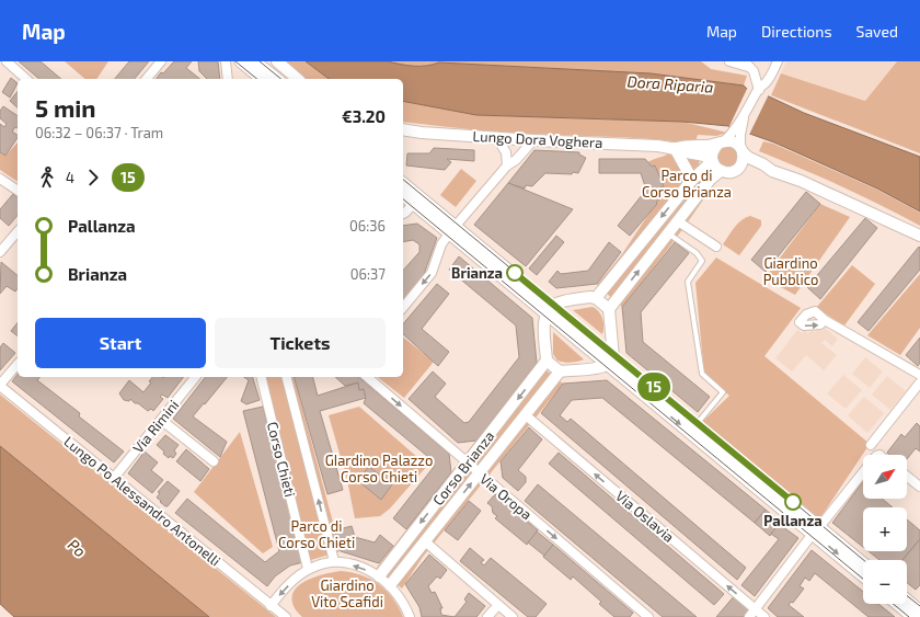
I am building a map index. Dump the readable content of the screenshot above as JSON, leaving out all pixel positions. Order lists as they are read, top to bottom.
{
  "streets": {
    "street": [
      "Lungo Dora Voghera",
      "Via Rimini",
      "Corso Chieti",
      "Corso Brianza",
      "Via Oropa",
      "Lungo Po Alessandro Antonelli",
      "Via Oslavia"
    ]
  },
  "crossings": [
    ["Via Rimini", "Lungo Po Alessandro Antonelli"],
    ["Corso Brianza", "Via Oropa"],
    ["Corso Brianza", "Via Oslavia"]
  ],
  "one_way": ["Via Oropa", "Via Oslavia"],
  "water": ["Dora Riparia", "Po"],
  "parks": [
    "Parco di Corso Brianza",
    "Giardino Pubblico",
    "GIardino Palazzo Corso Chieti",
    "Parco di Corso Chieti",
    "Giardino Vito Scafidi"
  ],
  "places": ["Brianza", "Pallanza"],
  "lines": ["tram line 15"],
  "north": "top right",
  "page": {
    "header": "Map",
    "nav": ["Map", "Directions", "Saved"],
    "on_map": "15",
    "heading": ["5 min", "06:32 – 06:37 · Tram", "€3.20"],
    "legs": ["4", "15"],
    "list": [
      {
        "name": "Pallanza",
        "value": "06:36"
      },
      {
        "name": "Brianza",
        "value": "06:37"
      }
    ],
    "buttons": ["Start", "Tickets"],
    "map_buttons": ["+", "−"]
  }
}
